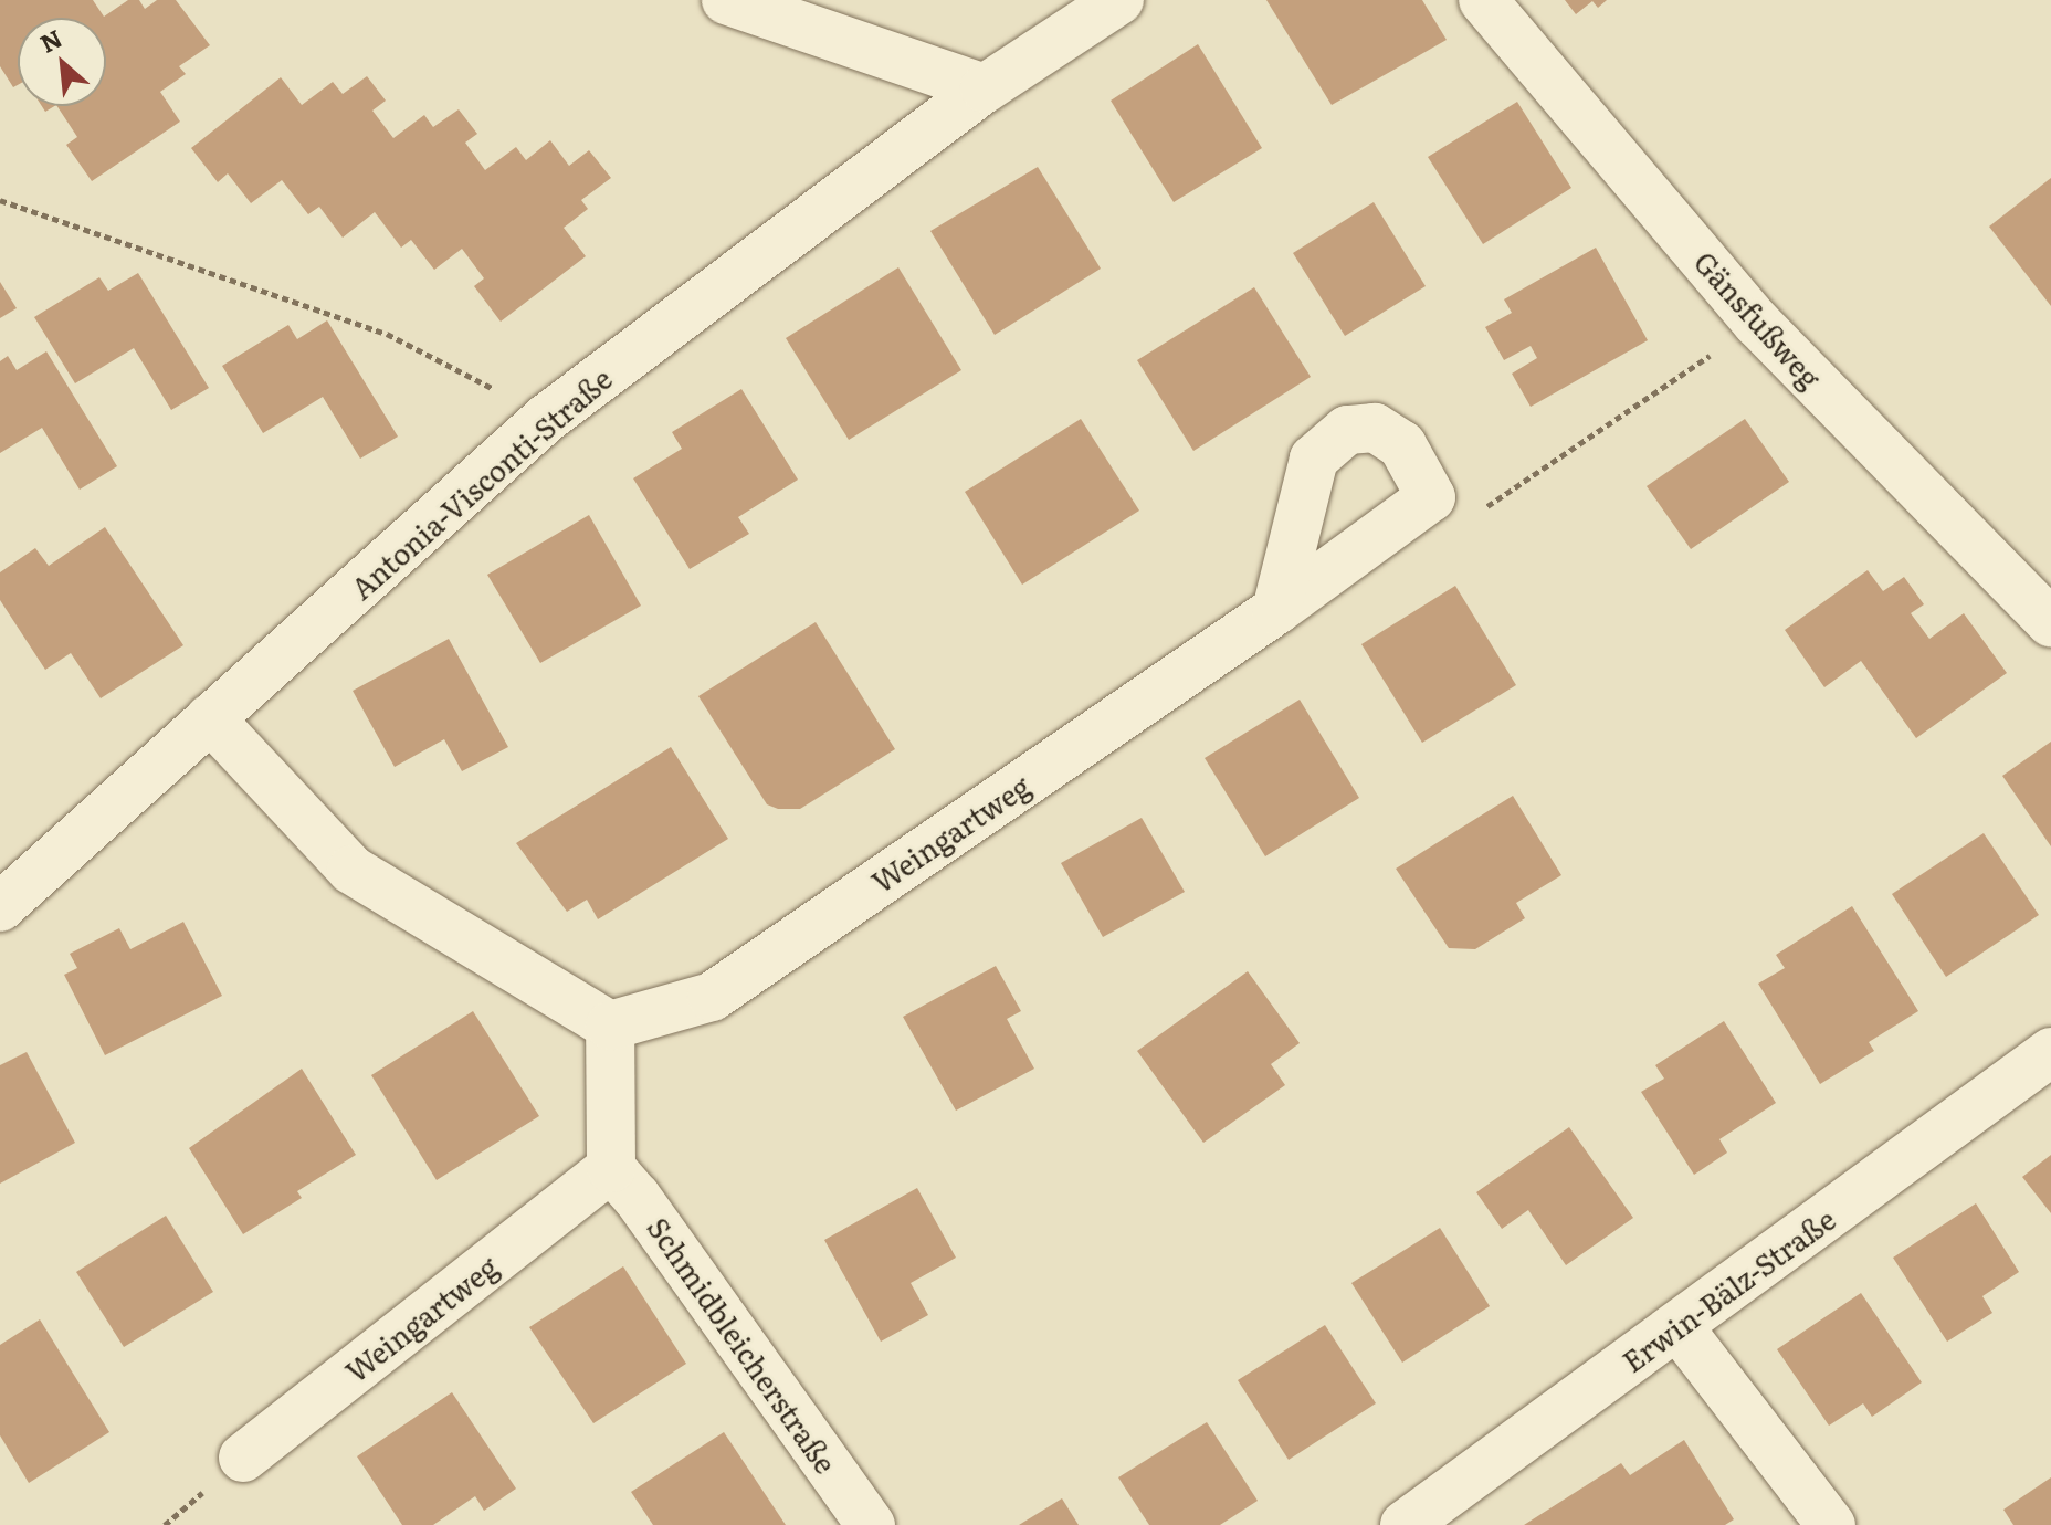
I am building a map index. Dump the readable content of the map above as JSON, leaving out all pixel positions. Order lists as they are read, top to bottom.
{
  "streets": {
    "street": [
      "Gänsfußweg",
      "Antonia-Visconti-Straße",
      "Weingartweg",
      "Erwin-Bälz-Straße",
      "Schmidbleicherstraße"
    ]
  },
  "crossings": [
    ["Weingartweg", "Schmidbleicherstraße"]
  ],
  "north": "top left"
}
